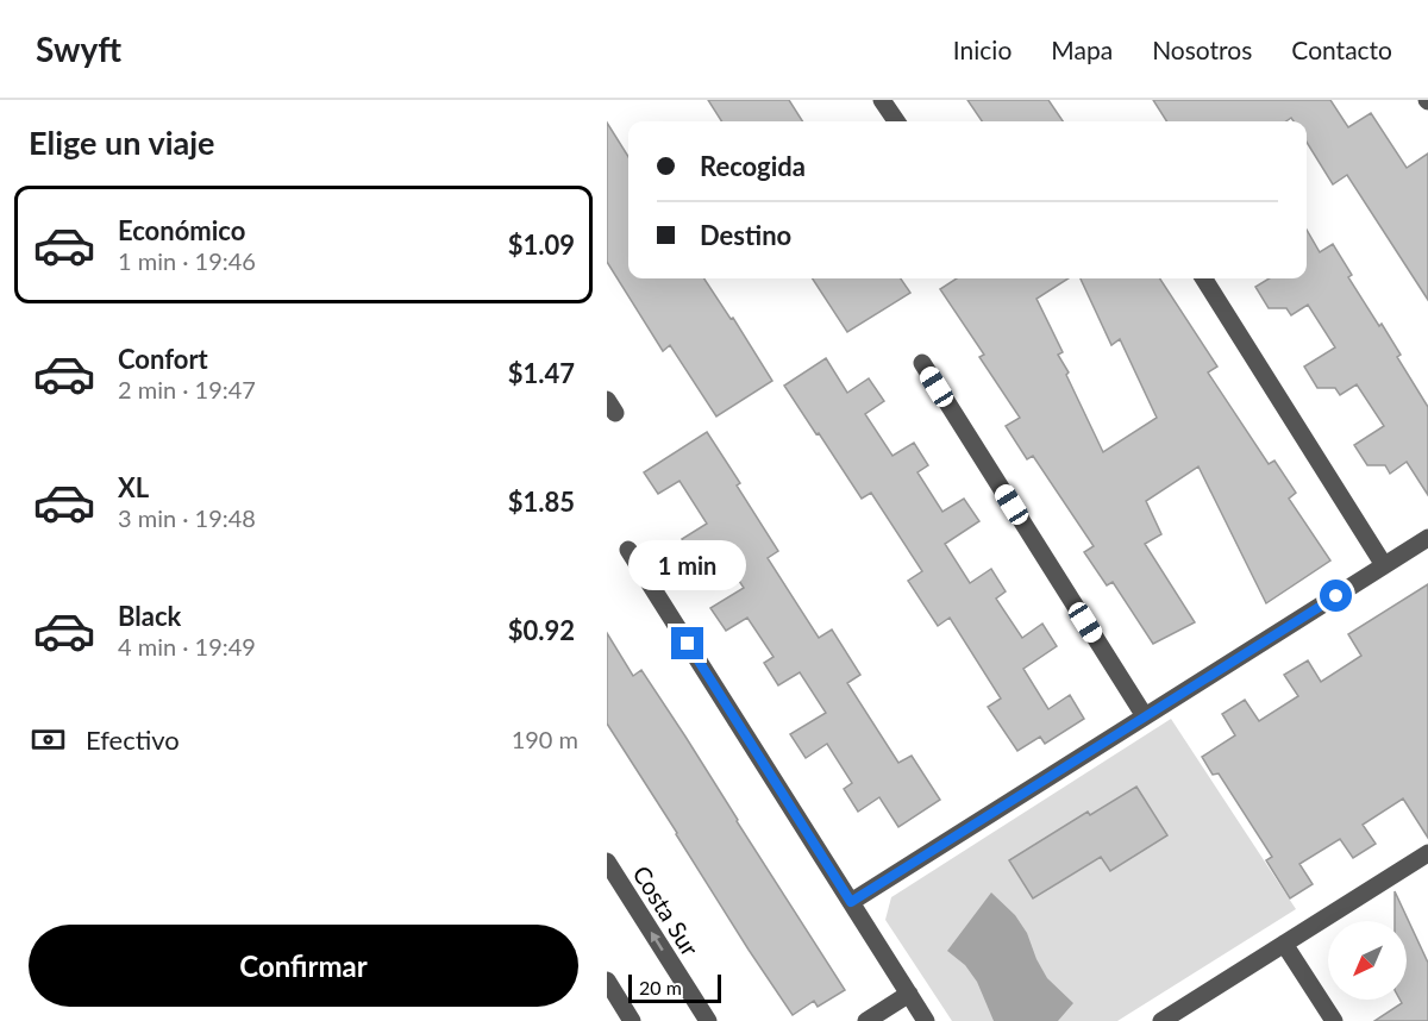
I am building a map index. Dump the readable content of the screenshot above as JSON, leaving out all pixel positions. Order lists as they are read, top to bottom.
{
  "streets": {
    "street": ["Costa Sur"]
  },
  "one_way": ["Costa Sur"],
  "scale_bar": "20 m",
  "north": "bottom left",
  "page": {
    "header": "Swyft",
    "nav": [
      "Inicio",
      "Mapa",
      "Nosotros",
      "Contacto"
    ],
    "heading": "Elige un viaje",
    "banner": ["Recogida", "Destino"],
    "list": [
      {
        "name": "Económico",
        "note": "1 min · 19:46",
        "value": "$1.09"
      },
      {
        "name": "Confort",
        "note": "2 min · 19:47",
        "value": "$1.47"
      },
      {
        "name": "XL",
        "note": "3 min · 19:48",
        "value": "$1.85"
      },
      {
        "name": "Black",
        "note": "4 min · 19:49",
        "value": "$0.92"
      }
    ],
    "bubble": "1 min",
    "pay": ["Efectivo", "190 m"],
    "buttons": "Confirmar",
    "scale": "20 m"
  }
}
